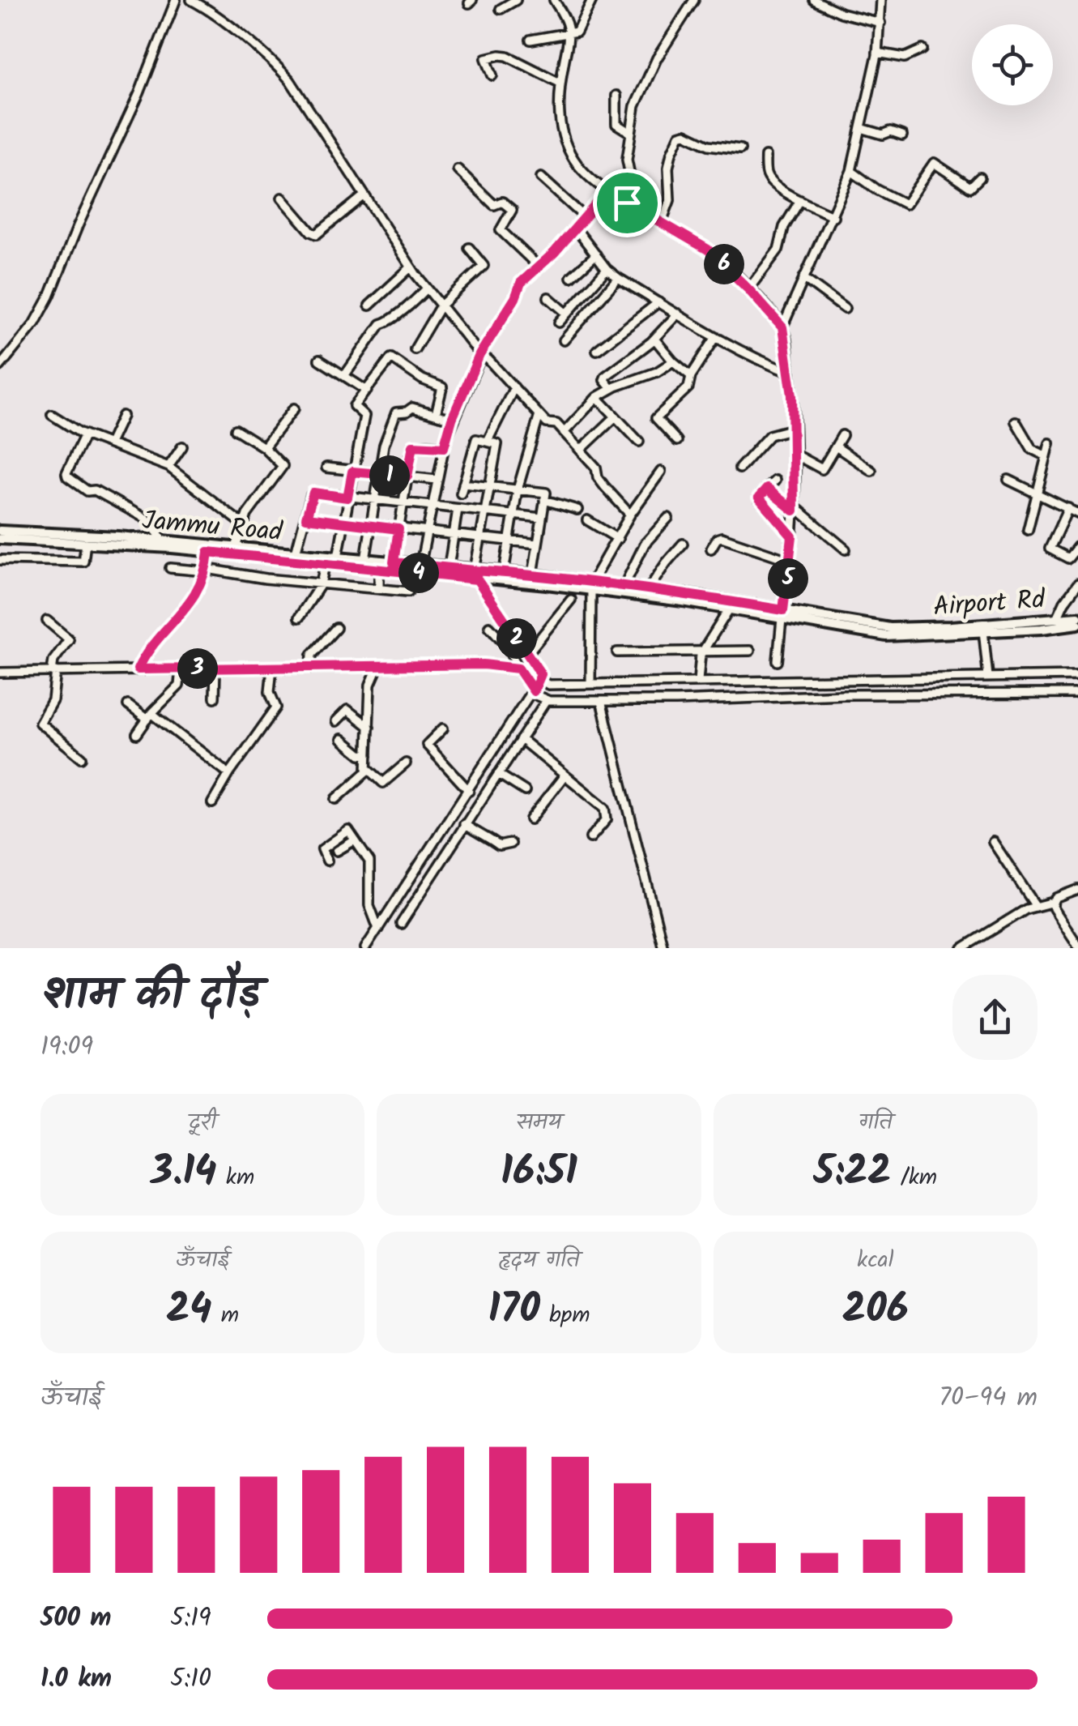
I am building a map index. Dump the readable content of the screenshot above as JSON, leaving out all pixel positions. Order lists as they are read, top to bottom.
{
  "streets": {
    "main road": ["Jammu Road", "Airport Rd"]
  },
  "crossings": [
    ["Jammu Road", "Airport Rd"]
  ],
  "page": {
    "pins": [
      "6",
      "1",
      "4",
      "5",
      "2",
      "3"
    ],
    "heading": ["शाम की दौड़", "19:09"],
    "stats": [
      ["दूरी", "3.14 km"],
      ["समय", "16:51"],
      ["गति", "5:22 /km"],
      ["ऊँचाई", "24 m"],
      ["हृदय गति", "170 bpm"],
      ["kcal", "206"]
    ],
    "chart": ["ऊँचाई", "70–94 m"],
    "list": [
      {
        "name": "500 m",
        "note": "5:19"
      },
      {
        "name": "1.0 km",
        "note": "5:10"
      }
    ]
  }
}
